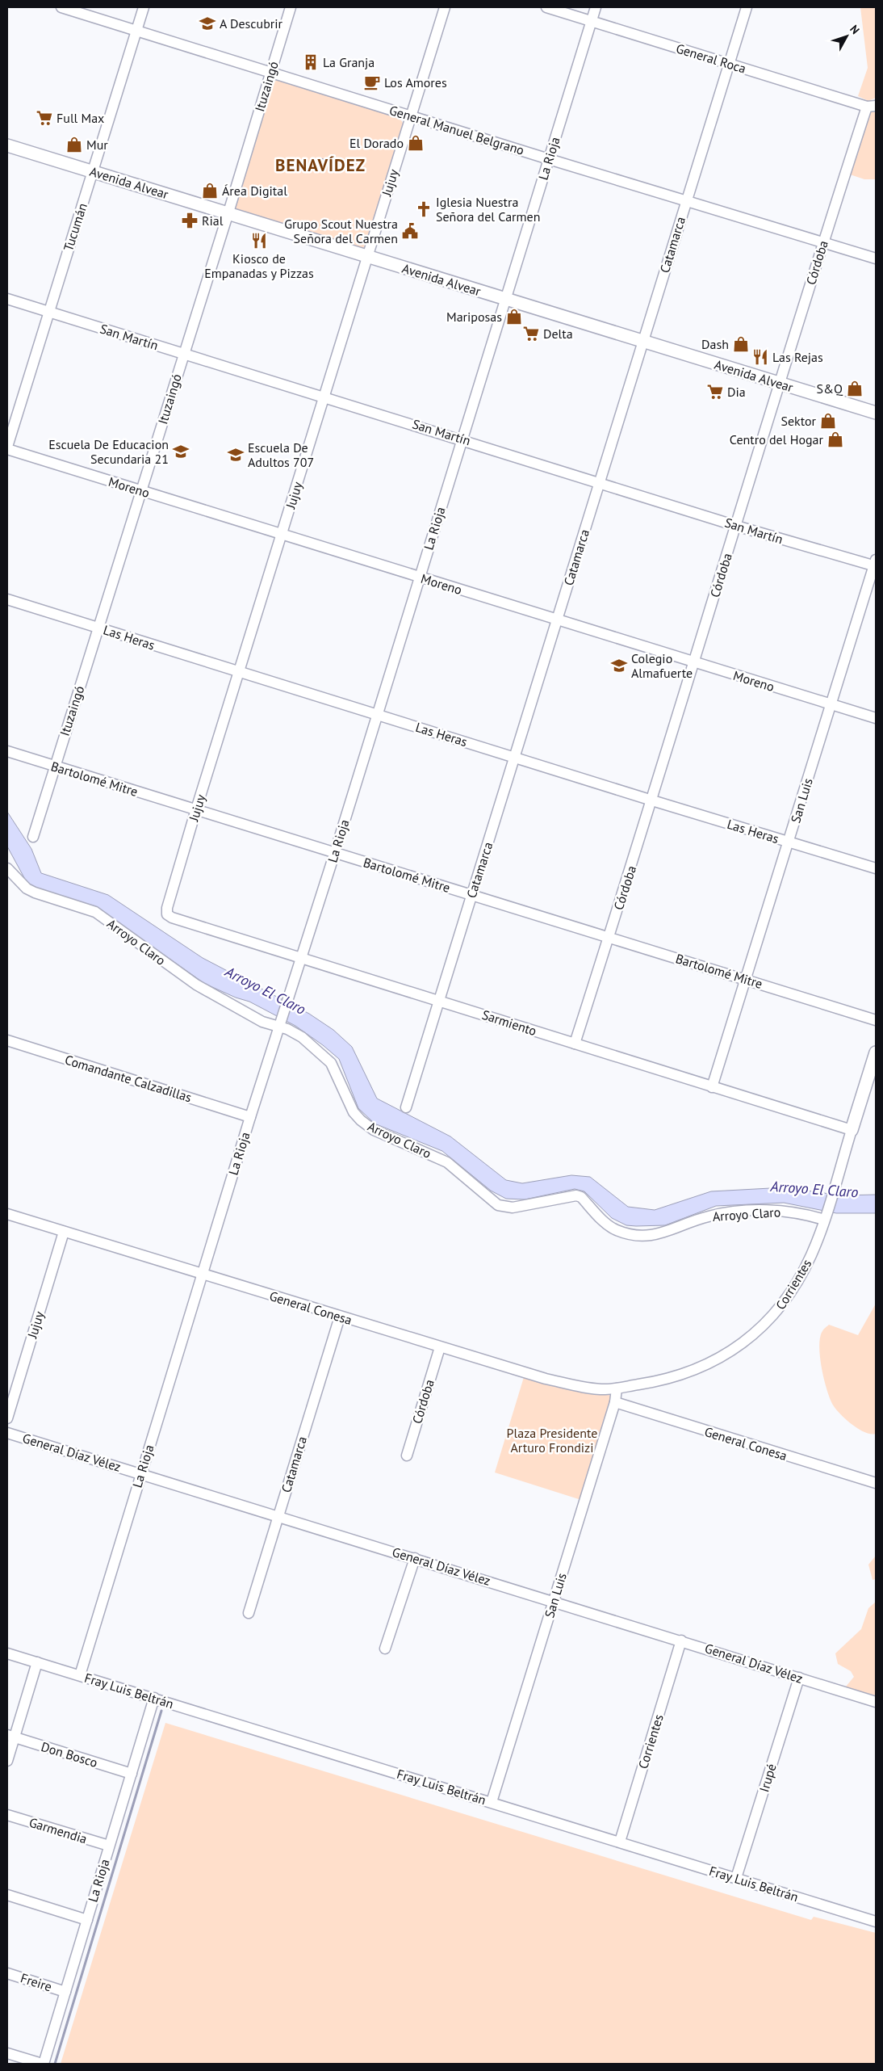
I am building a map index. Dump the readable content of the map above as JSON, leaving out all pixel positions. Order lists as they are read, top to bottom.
{
  "streets": {
    "street": [
      "General Roca",
      "Ituzaingó",
      "General Manuel Belgrano",
      "La Rioja",
      "Avenida Alvear",
      "Jujuy",
      "Tucumán",
      "Catamarca",
      "Córdoba",
      "San Martín",
      "Moreno",
      "Las Heras",
      "Bartolomé Mitre",
      "San Luis",
      "Arroyo Claro",
      "Sarmiento",
      "Comandante Calzadillas",
      "Corrientes",
      "General Conesa",
      "General Díaz Vélez",
      "Fray Luis Beltrán",
      "Don Bosco",
      "Irupé",
      "Garmendia",
      "Freire"
    ]
  },
  "crossings": [
    ["General Roca", "La Rioja"],
    ["General Roca", "Catamarca"],
    ["General Roca", "Córdoba"],
    ["Ituzaingó", "General Manuel Belgrano"],
    ["Ituzaingó", "Avenida Alvear"],
    ["Ituzaingó", "San Martín"],
    ["Ituzaingó", "Moreno"],
    ["Ituzaingó", "Las Heras"],
    ["Ituzaingó", "Bartolomé Mitre"],
    ["General Manuel Belgrano", "La Rioja"],
    ["General Manuel Belgrano", "Jujuy"],
    ["General Manuel Belgrano", "Tucumán"],
    ["General Manuel Belgrano", "Catamarca"],
    ["General Manuel Belgrano", "Córdoba"],
    ["La Rioja", "Avenida Alvear"],
    ["La Rioja", "San Martín"],
    ["La Rioja", "Moreno"],
    ["La Rioja", "Las Heras"],
    ["La Rioja", "Bartolomé Mitre"],
    ["La Rioja", "Arroyo Claro"],
    ["La Rioja", "Sarmiento"],
    ["La Rioja", "Comandante Calzadillas"],
    ["La Rioja", "General Conesa"],
    ["La Rioja", "General Díaz Vélez"],
    ["La Rioja", "Fray Luis Beltrán"],
    ["La Rioja", "Don Bosco"],
    ["La Rioja", "Garmendia"],
    ["La Rioja", "Freire"],
    ["Avenida Alvear", "Jujuy"],
    ["Avenida Alvear", "Tucumán"],
    ["Avenida Alvear", "Catamarca"],
    ["Avenida Alvear", "Córdoba"],
    ["Jujuy", "San Martín"],
    ["Jujuy", "Moreno"],
    ["Jujuy", "Las Heras"],
    ["Jujuy", "Bartolomé Mitre"],
    ["Jujuy", "Sarmiento"],
    ["Jujuy", "General Conesa"],
    ["Tucumán", "San Martín"],
    ["Tucumán", "Moreno"],
    ["Catamarca", "San Martín"],
    ["Catamarca", "Moreno"],
    ["Catamarca", "Las Heras"],
    ["Catamarca", "Bartolomé Mitre"],
    ["Catamarca", "Sarmiento"],
    ["Catamarca", "General Conesa"],
    ["Catamarca", "General Díaz Vélez"],
    ["Córdoba", "San Martín"],
    ["Córdoba", "Moreno"],
    ["Córdoba", "Las Heras"],
    ["Córdoba", "Bartolomé Mitre"],
    ["Córdoba", "Sarmiento"],
    ["Córdoba", "General Conesa"],
    ["San Martín", "San Luis"],
    ["Moreno", "San Luis"],
    ["Las Heras", "San Luis"],
    ["Bartolomé Mitre", "San Luis"],
    ["San Luis", "Sarmiento"],
    ["San Luis", "Corrientes"],
    ["San Luis", "General Conesa"],
    ["San Luis", "General Díaz Vélez"],
    ["San Luis", "Fray Luis Beltrán"],
    ["Arroyo Claro", "Corrientes"],
    ["Sarmiento", "Corrientes"],
    ["Corrientes", "General Conesa"],
    ["Corrientes", "General Díaz Vélez"],
    ["Corrientes", "Fray Luis Beltrán"],
    ["General Díaz Vélez", "Irupé"],
    ["Fray Luis Beltrán", "Irupé"]
  ],
  "districts": ["BENAVÍDEZ"],
  "water": ["Arroyo El Claro"],
  "parks": ["Plaza Presidente Arturo Frondizi"],
  "places": {
    "school or university": [
      "A Descubrir",
      "Escuela De Educacion Secundaria 21",
      "Escuela De Adultos 707",
      "Colegio Almafuerte"
    ],
    "building": ["La Granja"],
    "cafe": ["Los Amores"],
    "supermarket": ["Full Max", "Delta", "Dia"],
    "shop": [
      "El Dorado",
      "Mur",
      "Área Digital",
      "Mariposas",
      "Dash",
      "S&Q",
      "Sektor",
      "Centro del Hogar"
    ],
    "church": ["Iglesia Nuestra Señora del Carmen"],
    "pharmacy": ["Rial"],
    "public building": ["Grupo Scout Nuestra Señora del Carmen"],
    "restaurant": ["Kiosco de Empanadas y Pizzas", "Las Rejas"]
  },
  "north": "top right"
}
